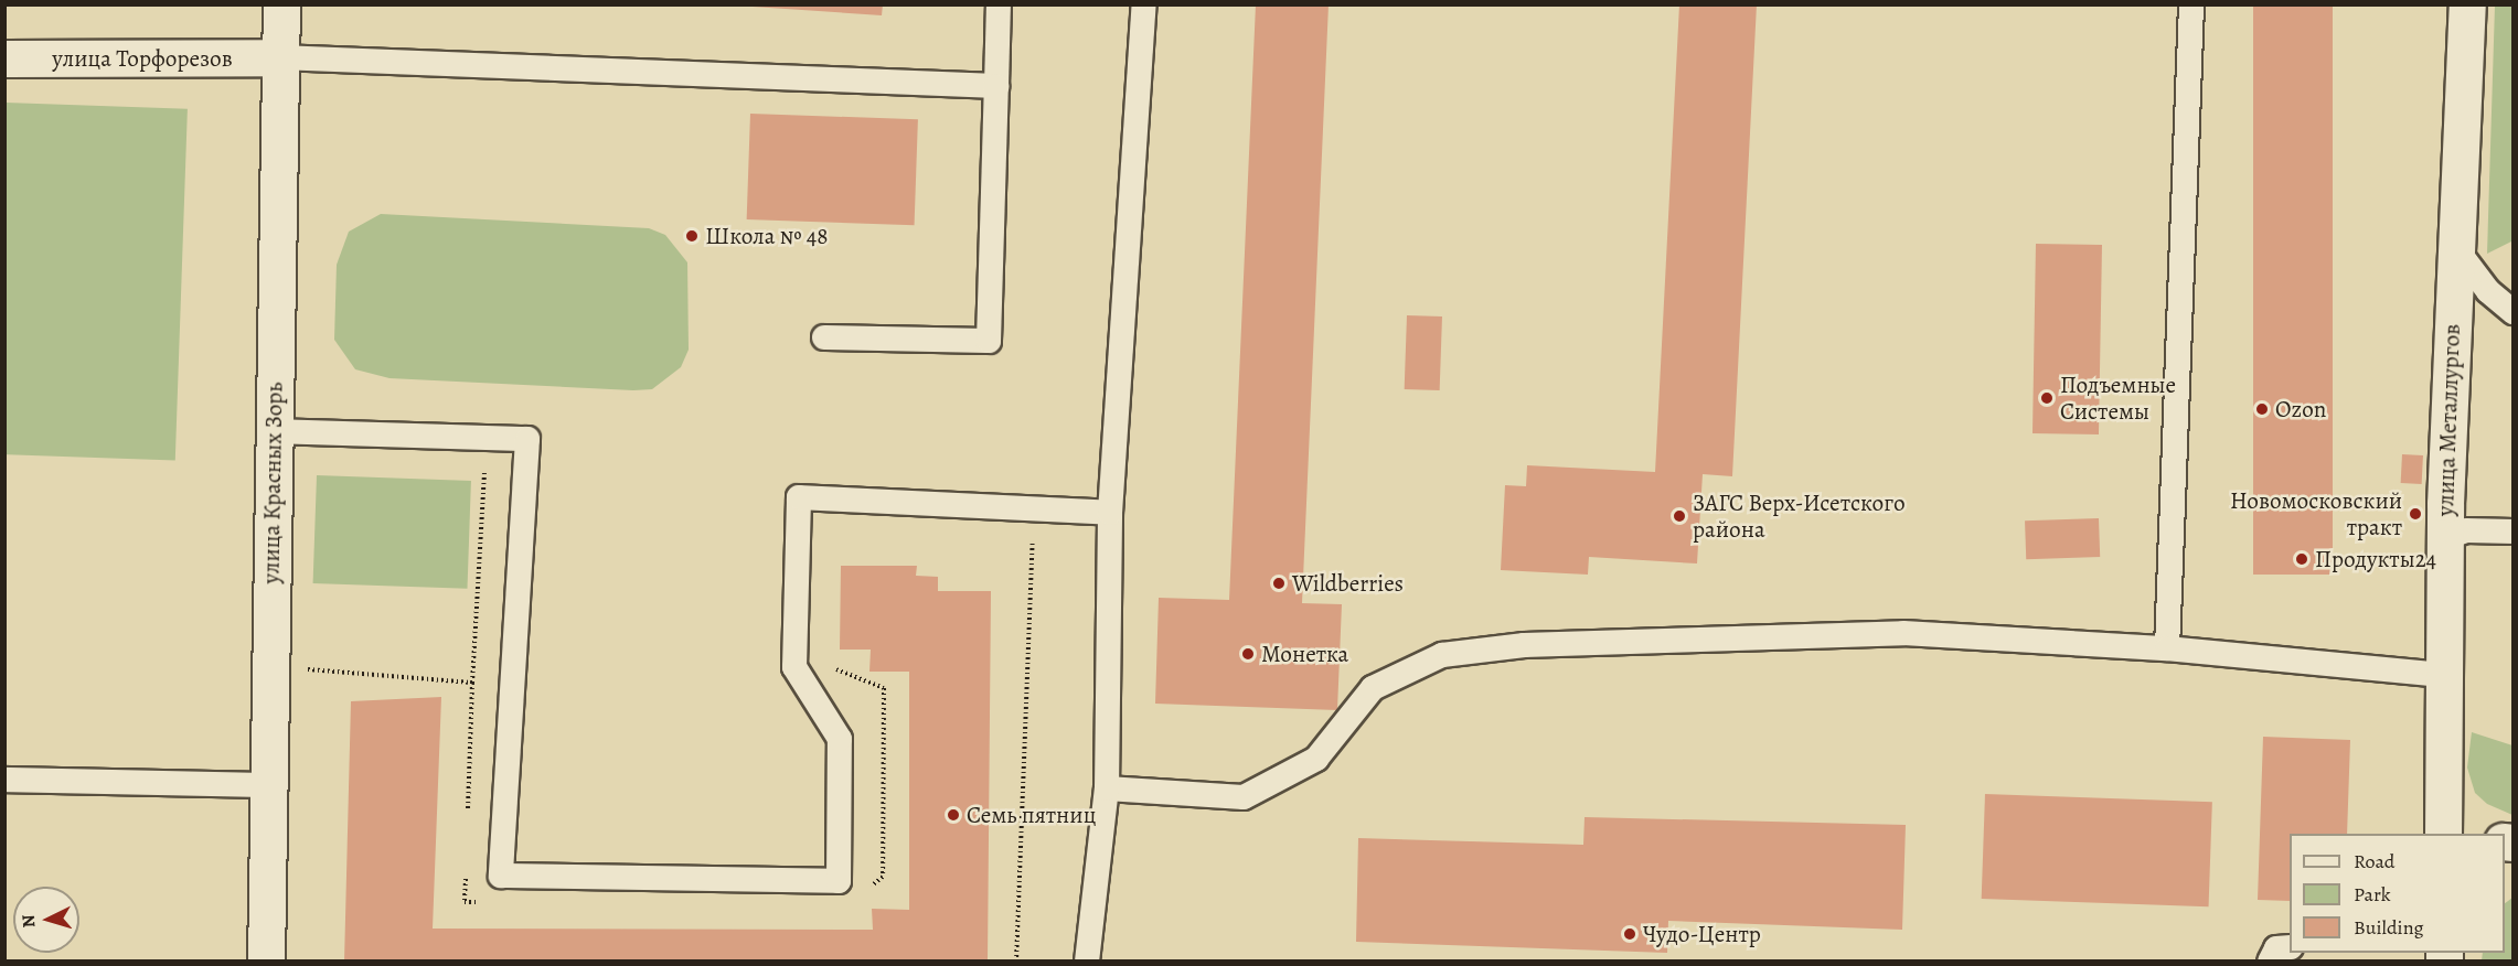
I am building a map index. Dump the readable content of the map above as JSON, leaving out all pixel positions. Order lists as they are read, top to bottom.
{
  "streets": {
    "street": ["улица Торфорезов", "улица Металлургов", "улица Красных Зорь"]
  },
  "crossings": [
    ["улица Торфорезов", "улица Красных Зорь"]
  ],
  "places": [
    "Школа № 48",
    "Подъемные Системы",
    "Ozon",
    "Новомосковский тракт",
    "ЗАГС Верх-Исетского района",
    "Продукты24",
    "Wildberries",
    "Монетка",
    "Семь пятниц",
    "Чудо-Центр"
  ],
  "legend": ["Road", "Park", "Building"],
  "north": "left"
}
